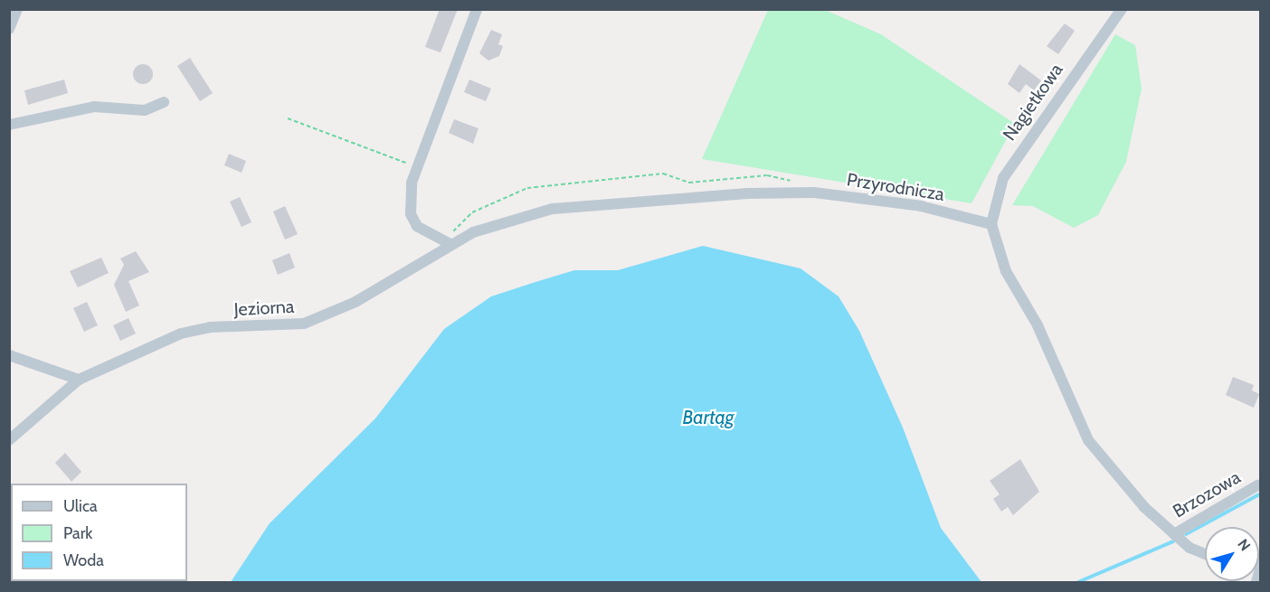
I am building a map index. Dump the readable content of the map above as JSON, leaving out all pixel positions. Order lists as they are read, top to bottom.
{
  "streets": {
    "street": [
      "Nagietkowa",
      "Przyrodnicza",
      "Jeziorna",
      "Brzozowa"
    ]
  },
  "crossings": [
    ["Nagietkowa", "Przyrodnicza"],
    ["Przyrodnicza", "Jeziorna"]
  ],
  "water": ["Bartąg"],
  "legend": ["Ulica", "Park", "Woda"],
  "north": "top right"
}
